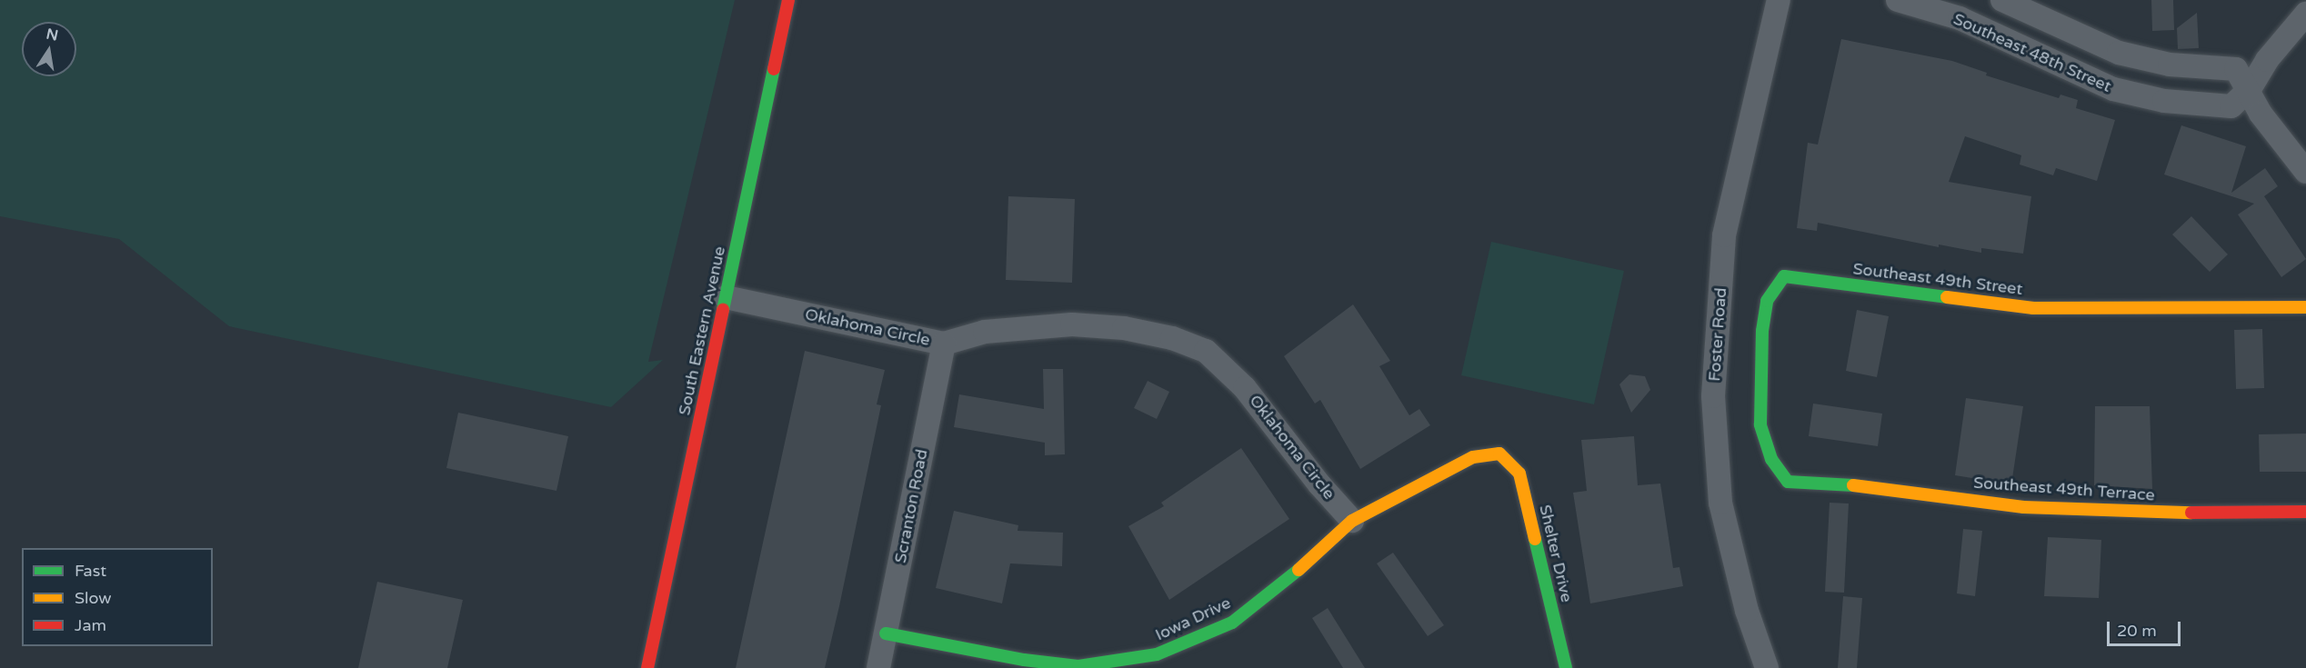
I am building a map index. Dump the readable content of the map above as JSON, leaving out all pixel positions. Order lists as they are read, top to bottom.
{
  "streets": {
    "street": [
      "Southeast 48th Street",
      "Southeast 49th Street",
      "Oklahoma Circle",
      "South Eastern Avenue",
      "Foster Road",
      "Southeast 49th Terrace",
      "Scranton Road",
      "Shelter Drive",
      "Iowa Drive"
    ]
  },
  "crossings": [
    ["Southeast 49th Street", "Southeast 49th Terrace"],
    ["Oklahoma Circle", "South Eastern Avenue"],
    ["Oklahoma Circle", "Scranton Road"],
    ["Oklahoma Circle", "Iowa Drive"],
    ["Scranton Road", "Iowa Drive"],
    ["Shelter Drive", "Iowa Drive"]
  ],
  "legend": ["Fast", "Slow", "Jam"],
  "scale_bar": "20 m",
  "north": "top"
}
